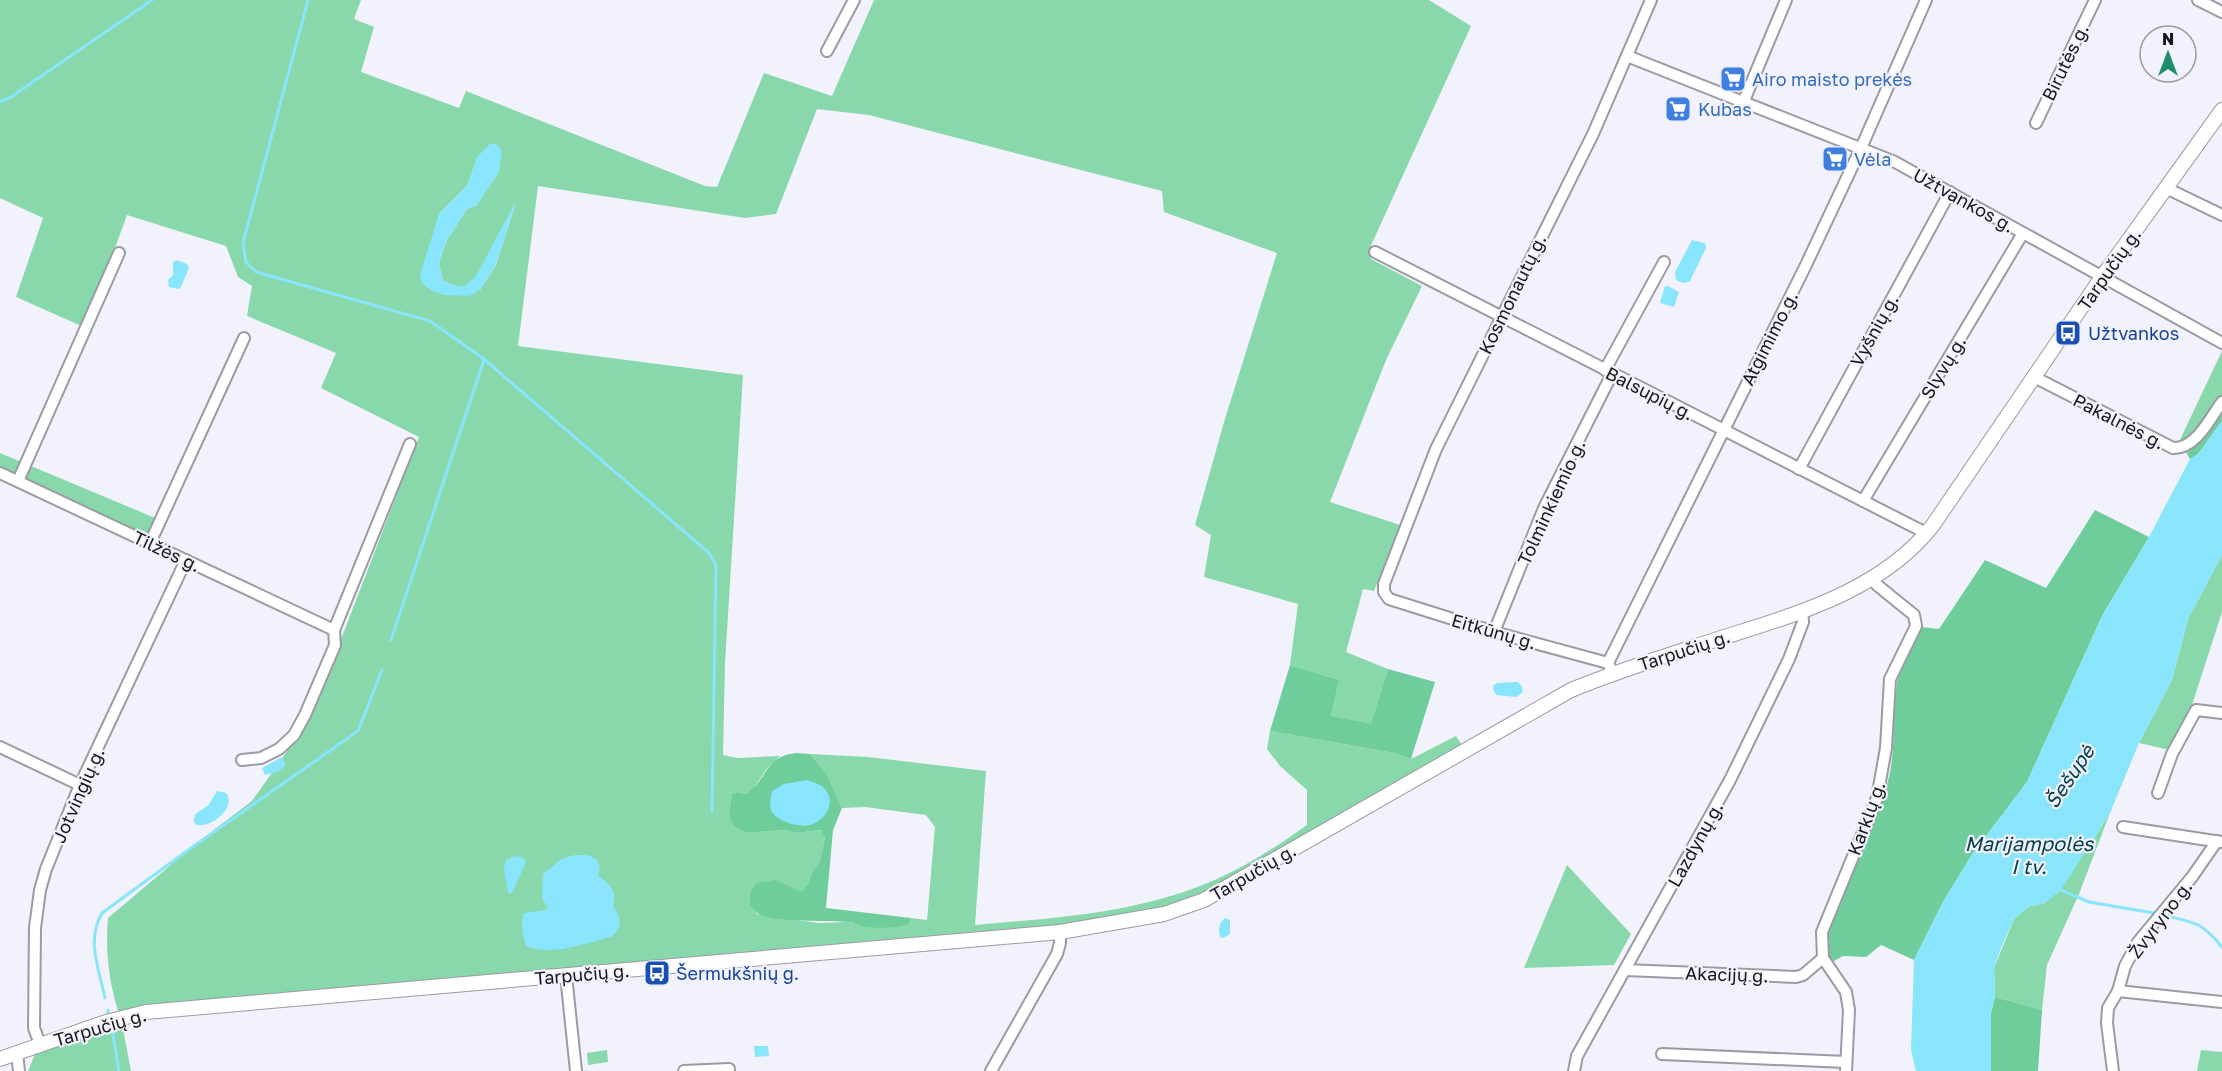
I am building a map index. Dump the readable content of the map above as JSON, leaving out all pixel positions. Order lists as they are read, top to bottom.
{
  "streets": {
    "main road": ["Tarpučių g."],
    "street": [
      "Birutės g.",
      "Užtvankos g.",
      "Kosmonautų g.",
      "Vyšnių g.",
      "Atgimimo g.",
      "Slyvų g.",
      "Balsupių g.",
      "Pakalnės g.",
      "Tolminkiemio g.",
      "Tilžės g.",
      "Eitkūnų g.",
      "Jotvingių g.",
      "Karklų g.",
      "Lazdynų g.",
      "Žvyryno g.",
      "Akacijų g."
    ]
  },
  "crossings": [
    ["Užtvankos g.", "Tarpučių g."],
    ["Užtvankos g.", "Kosmonautų g."],
    ["Užtvankos g.", "Vyšnių g."],
    ["Užtvankos g.", "Atgimimo g."],
    ["Užtvankos g.", "Slyvų g."],
    ["Tarpučių g.", "Atgimimo g."],
    ["Tarpučių g.", "Balsupių g."],
    ["Tarpučių g.", "Pakalnės g."],
    ["Tarpučių g.", "Eitkūnų g."],
    ["Tarpučių g.", "Jotvingių g."],
    ["Tarpučių g.", "Karklų g."],
    ["Tarpučių g.", "Lazdynų g."],
    ["Kosmonautų g.", "Balsupių g."],
    ["Kosmonautų g.", "Eitkūnų g."],
    ["Vyšnių g.", "Balsupių g."],
    ["Atgimimo g.", "Balsupių g."],
    ["Atgimimo g.", "Eitkūnų g."],
    ["Slyvų g.", "Balsupių g."],
    ["Balsupių g.", "Tolminkiemio g."],
    ["Tolminkiemio g.", "Eitkūnų g."],
    ["Tilžės g.", "Jotvingių g."],
    ["Karklų g.", "Akacijų g."],
    ["Lazdynų g.", "Akacijų g."]
  ],
  "water": ["Šešupė", "Marijampolės I tv."],
  "places": {
    "supermarket": ["Airo maisto prekės", "Kubas", "Vėla"],
    "bus stop": ["Užtvankos", "Šermukšnių g."]
  },
  "north": "top"
}
